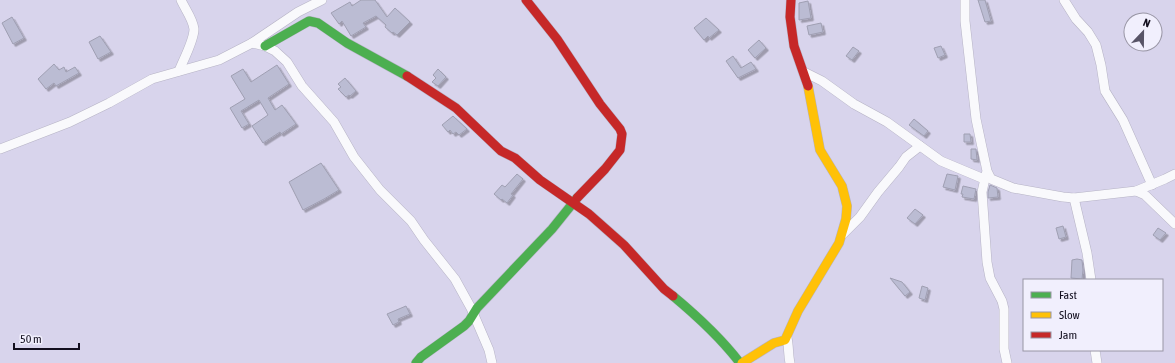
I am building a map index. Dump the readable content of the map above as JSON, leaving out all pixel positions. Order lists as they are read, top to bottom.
{
  "legend": ["Fast", "Slow", "Jam"],
  "scale_bar": "50 m",
  "north": "top"
}
